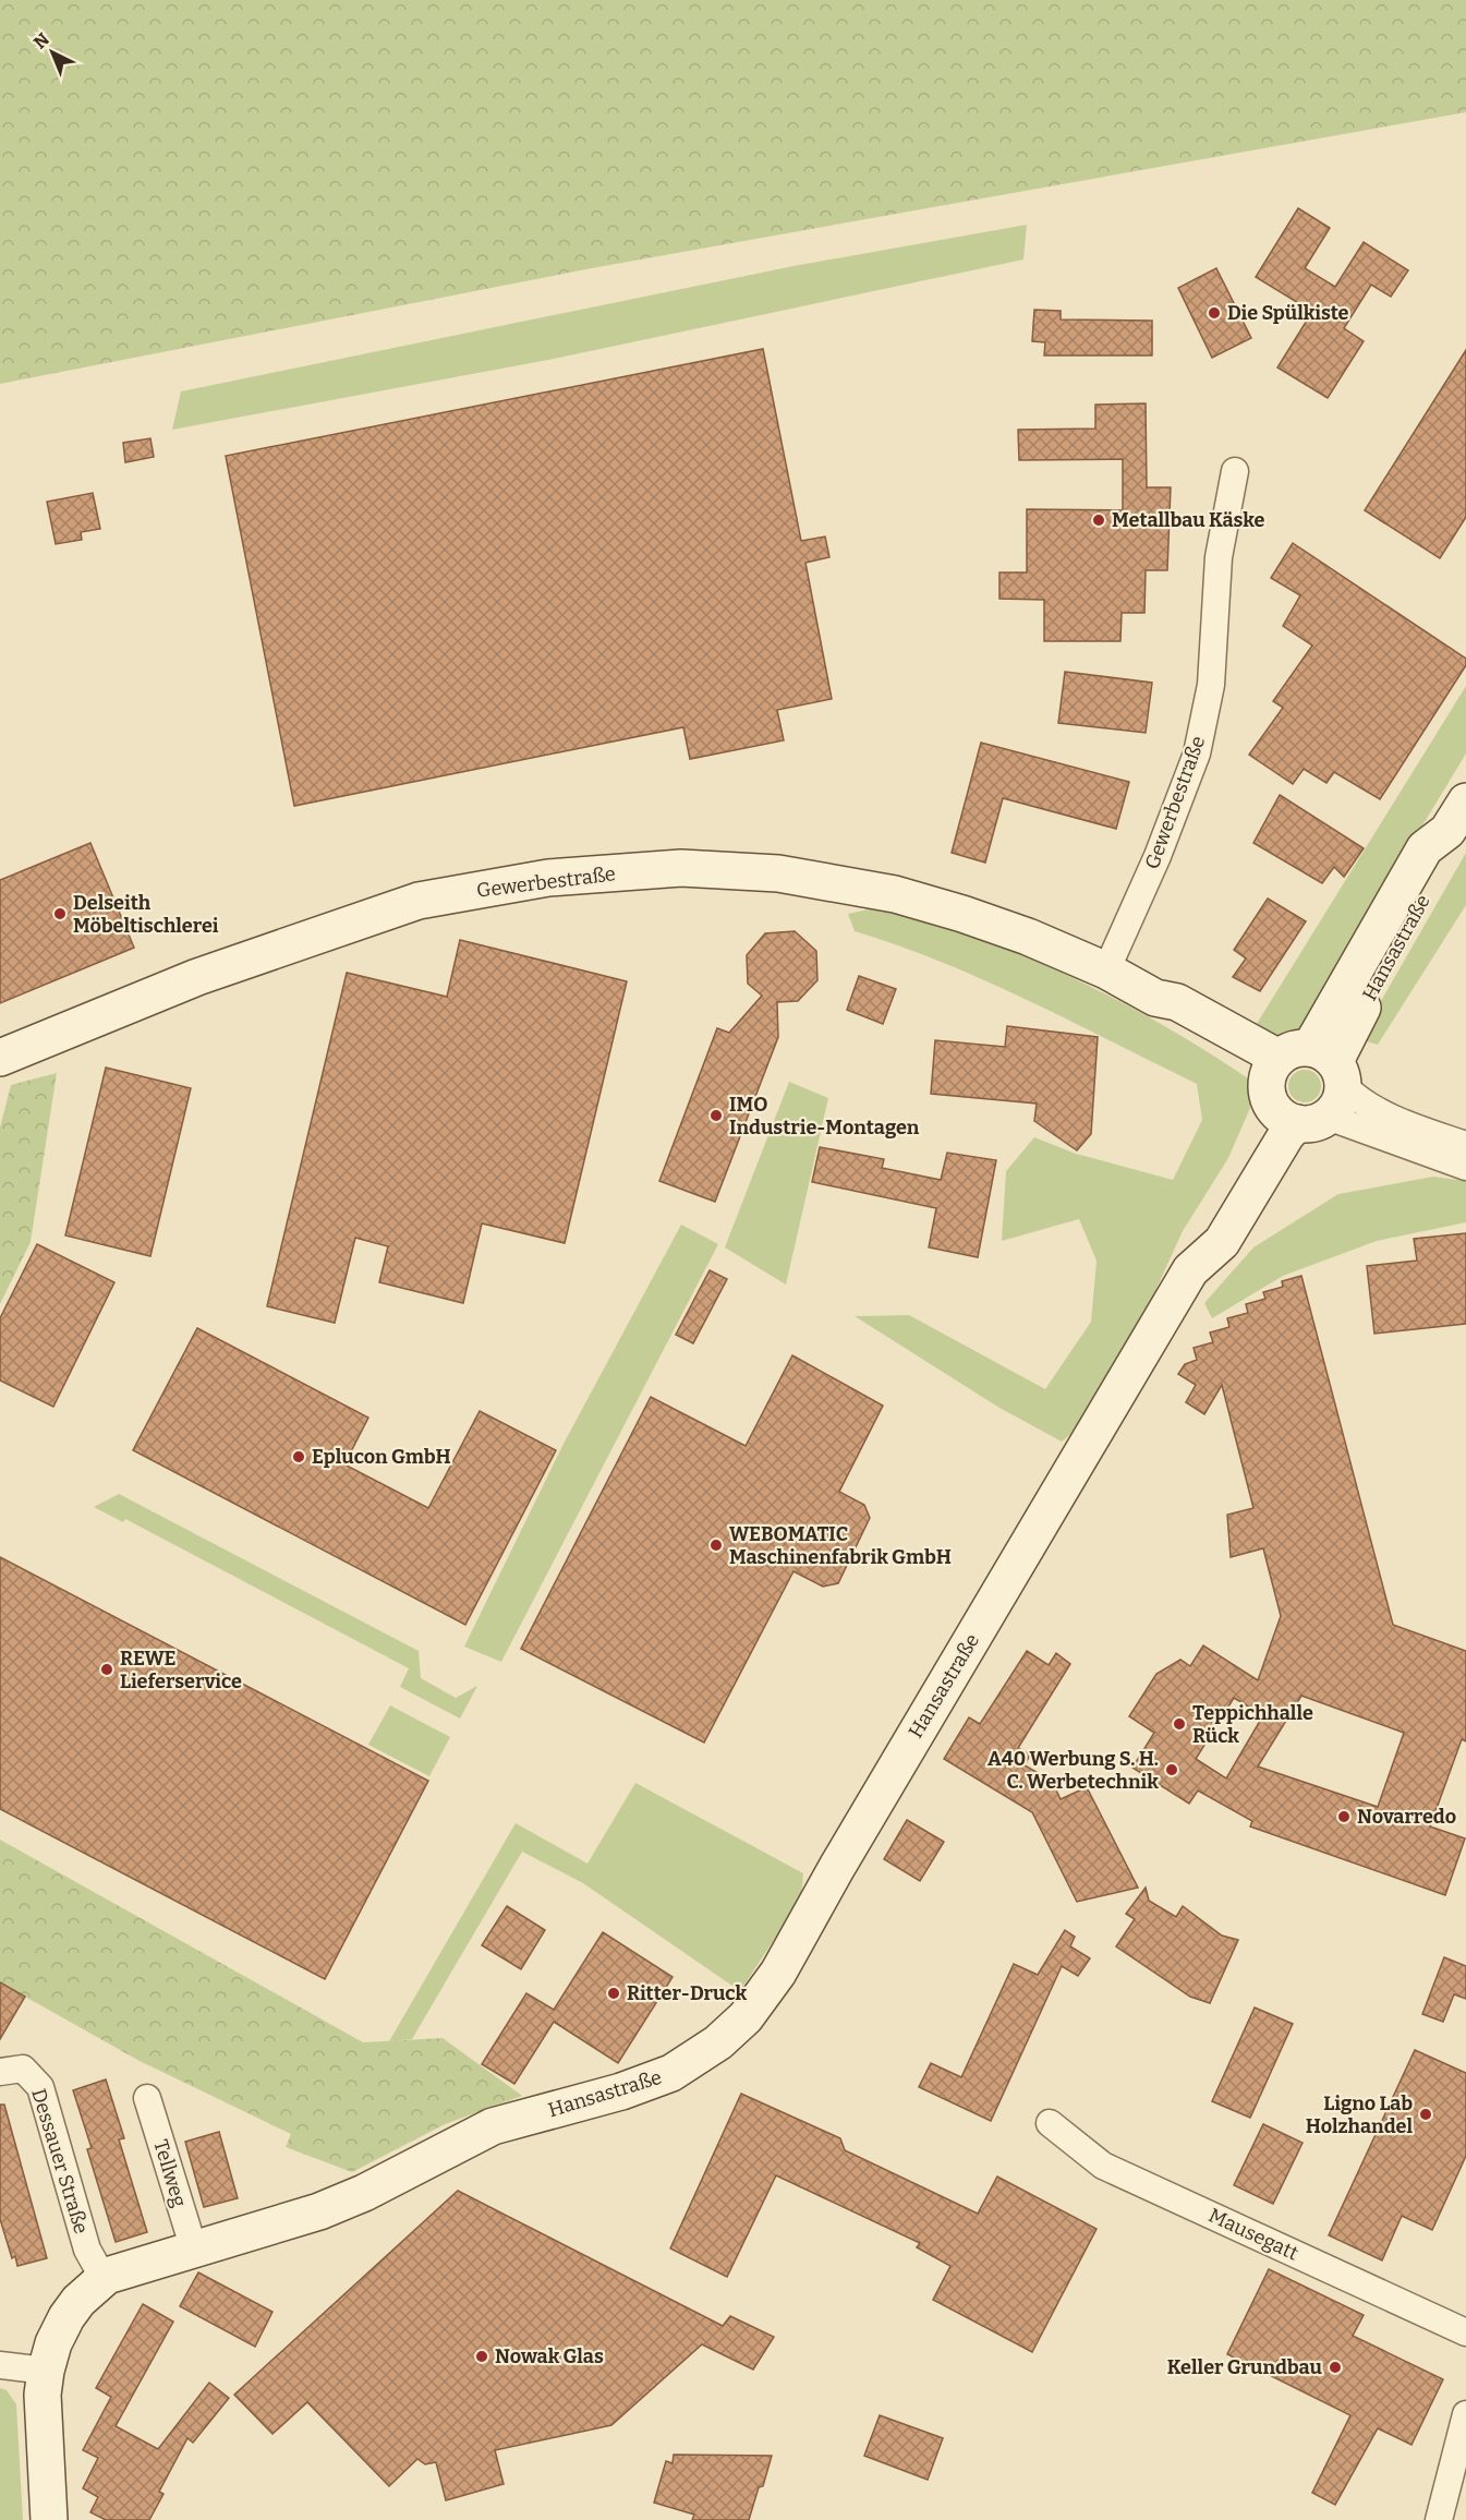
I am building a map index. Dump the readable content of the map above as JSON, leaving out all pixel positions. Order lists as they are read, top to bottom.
{
  "streets": {
    "street": [
      "Gewerbestraße",
      "Hansastraße",
      "Dessauer Straße",
      "Tellweg",
      "Mausegatt"
    ]
  },
  "crossings": [
    ["Gewerbestraße", "Hansastraße"],
    ["Hansastraße", "Dessauer Straße"],
    ["Hansastraße", "Tellweg"]
  ],
  "places": [
    "Die Spülkiste",
    "Metallbau Käske",
    "Delseith Möbeltischlerei",
    "IMO Industrie-Montagen",
    "Eplucon GmbH",
    "WEBOMATIC Maschinenfabrik GmbH",
    "REWE Lieferservice",
    "Teppichhalle Rück",
    "A40 Werbung S. H. C. Werbetechnik",
    "Novarredo",
    "Ritter-Druck",
    "Ligno Lab Holzhandel",
    "Nowak Glas",
    "Keller Grundbau"
  ],
  "north": "top left"
}
